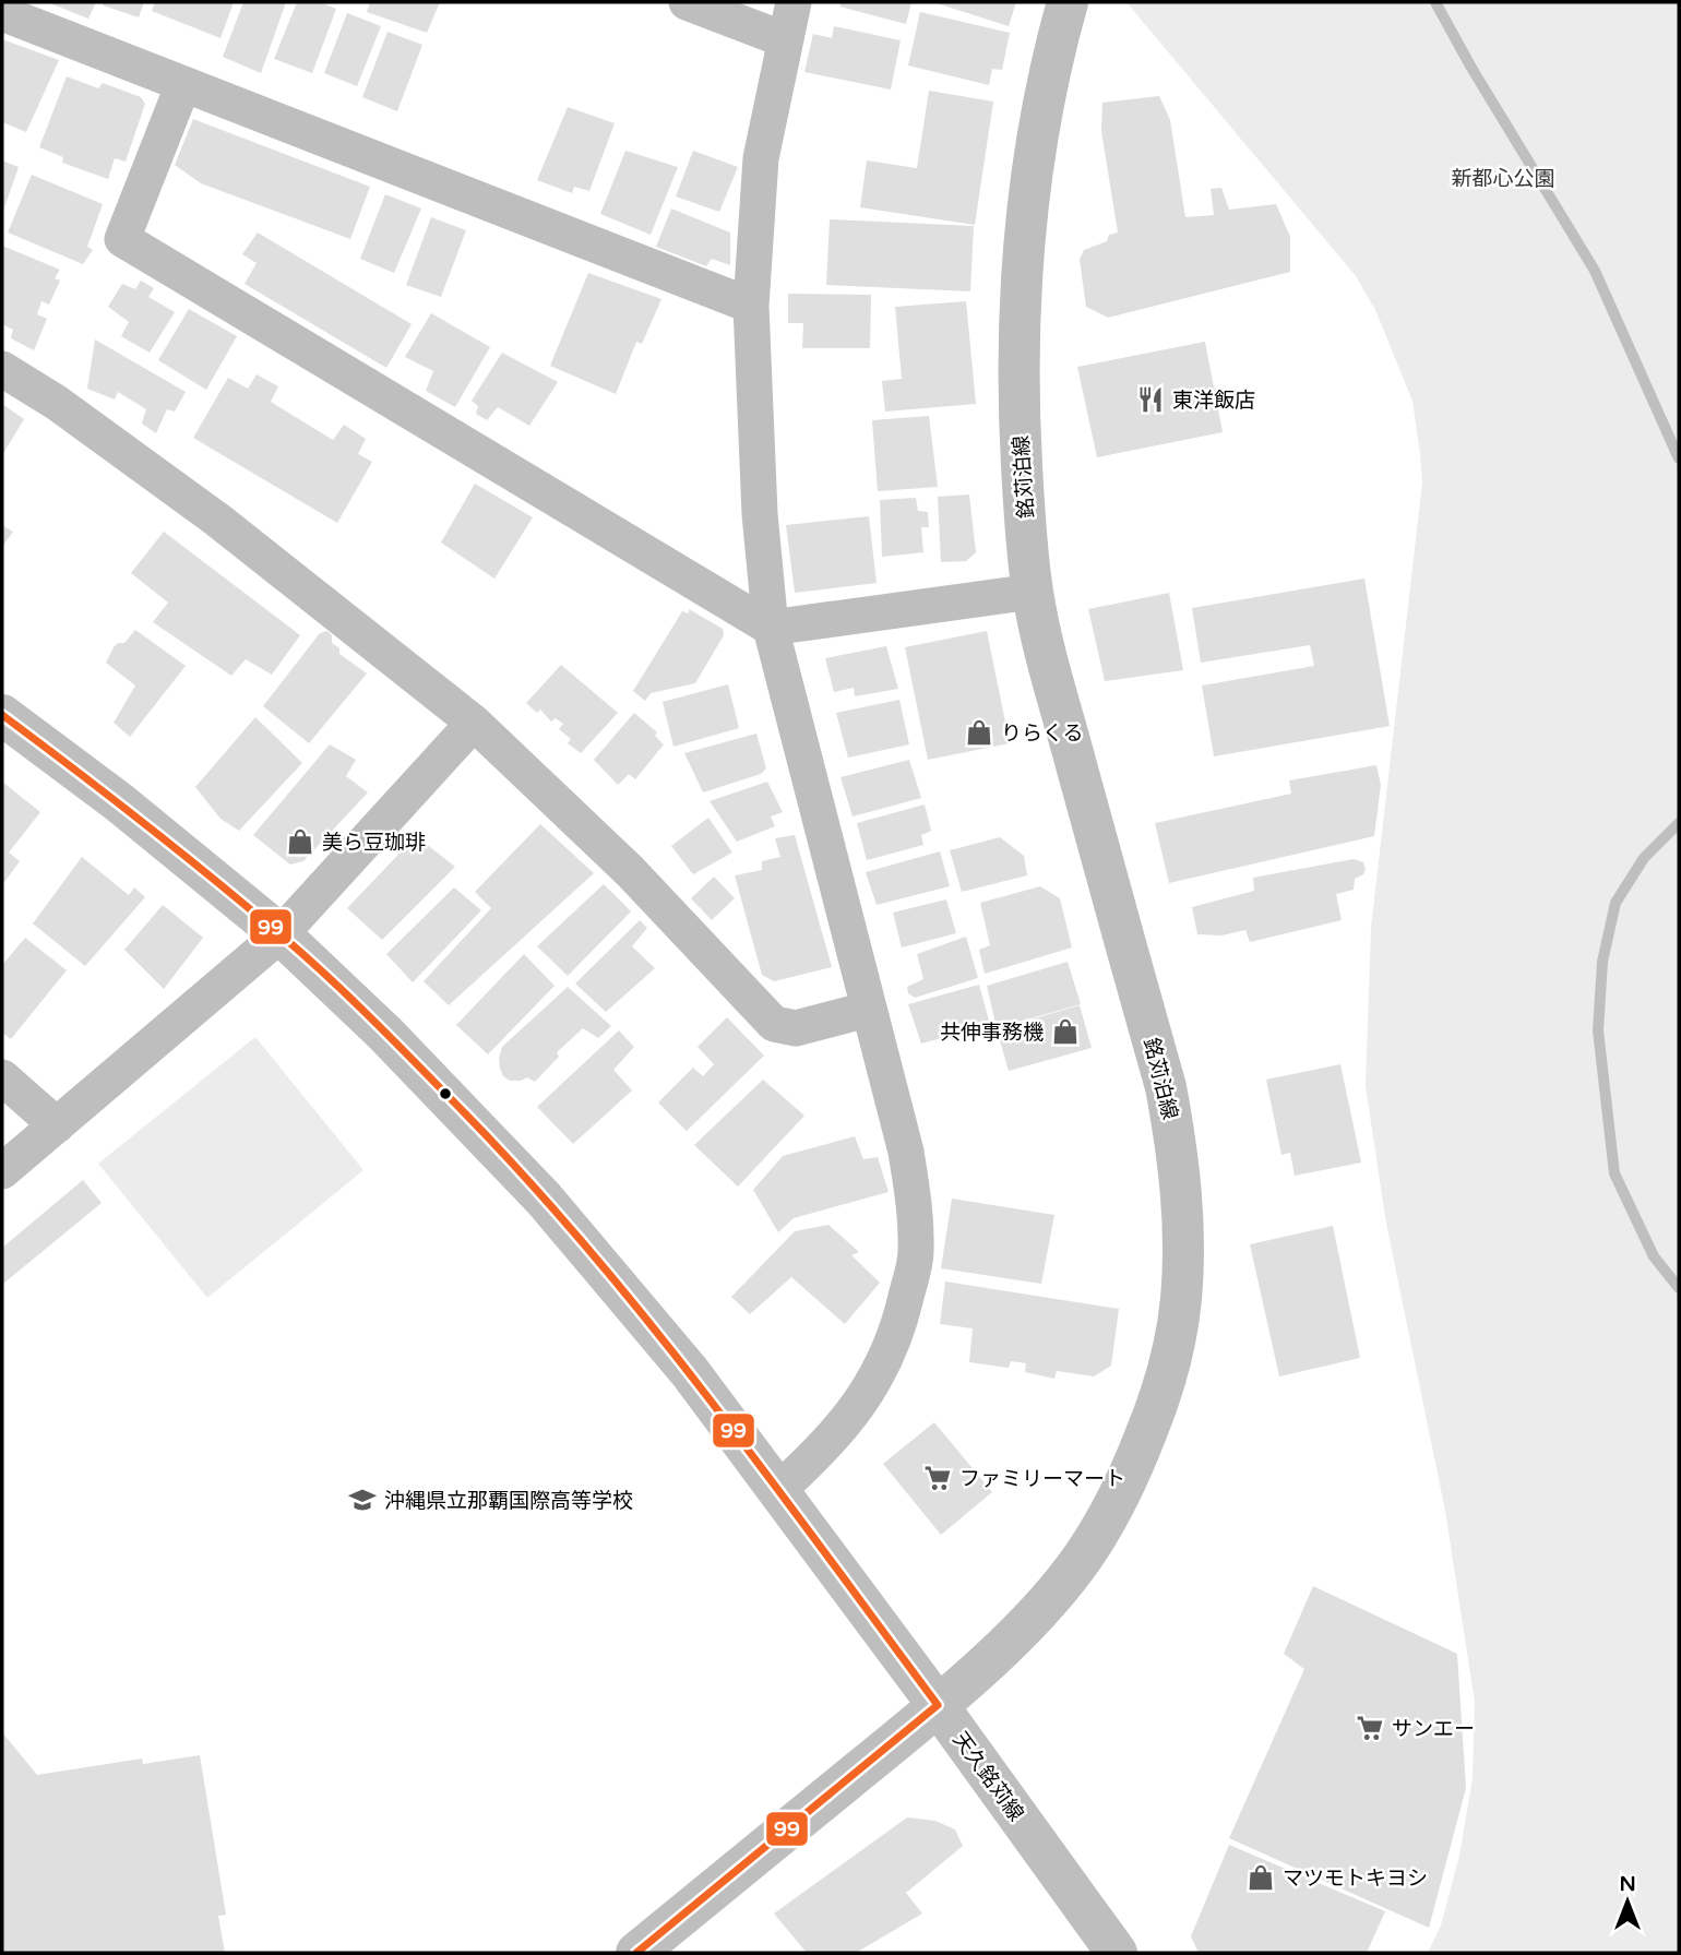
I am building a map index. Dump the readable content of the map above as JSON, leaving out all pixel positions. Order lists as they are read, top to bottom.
{
  "streets": {
    "street": ["銘苅泊線", "天久銘苅線"]
  },
  "crossings": [
    ["銘苅泊線", "天久銘苅線"]
  ],
  "parks": ["新都心公園"],
  "places": {
    "restaurant": ["東洋飯店"],
    "shop": [
      "りらくる",
      "美ら豆珈琲",
      "共伸事務機",
      "マツモトキヨシ"
    ],
    "supermarket": ["ファミリーマート", "サンエー"],
    "school or university": ["沖縄県立那覇国際高等学校"]
  },
  "lines": ["transit line 99"],
  "north": "top"
}
